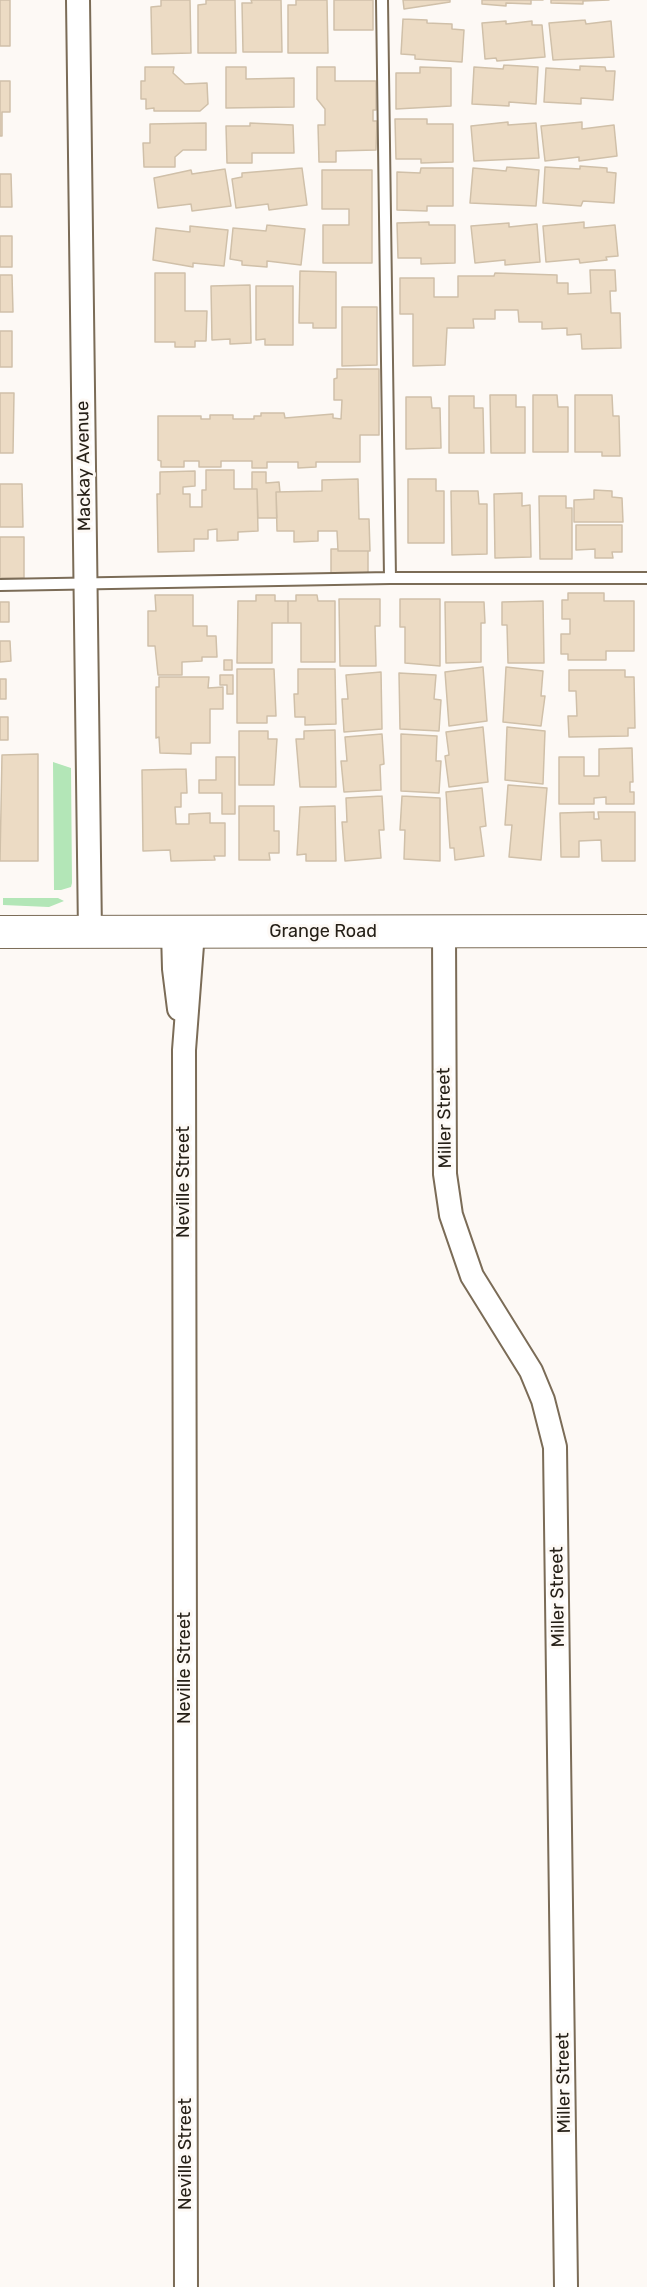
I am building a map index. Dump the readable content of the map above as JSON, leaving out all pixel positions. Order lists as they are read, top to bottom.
{
  "streets": {
    "main road": ["Grange Road"],
    "street": ["Mackay Avenue", "Miller Street", "Neville Street"]
  },
  "crossings": [
    ["Mackay Avenue", "Grange Road"],
    ["Grange Road", "Miller Street"],
    ["Grange Road", "Neville Street"]
  ]
}
